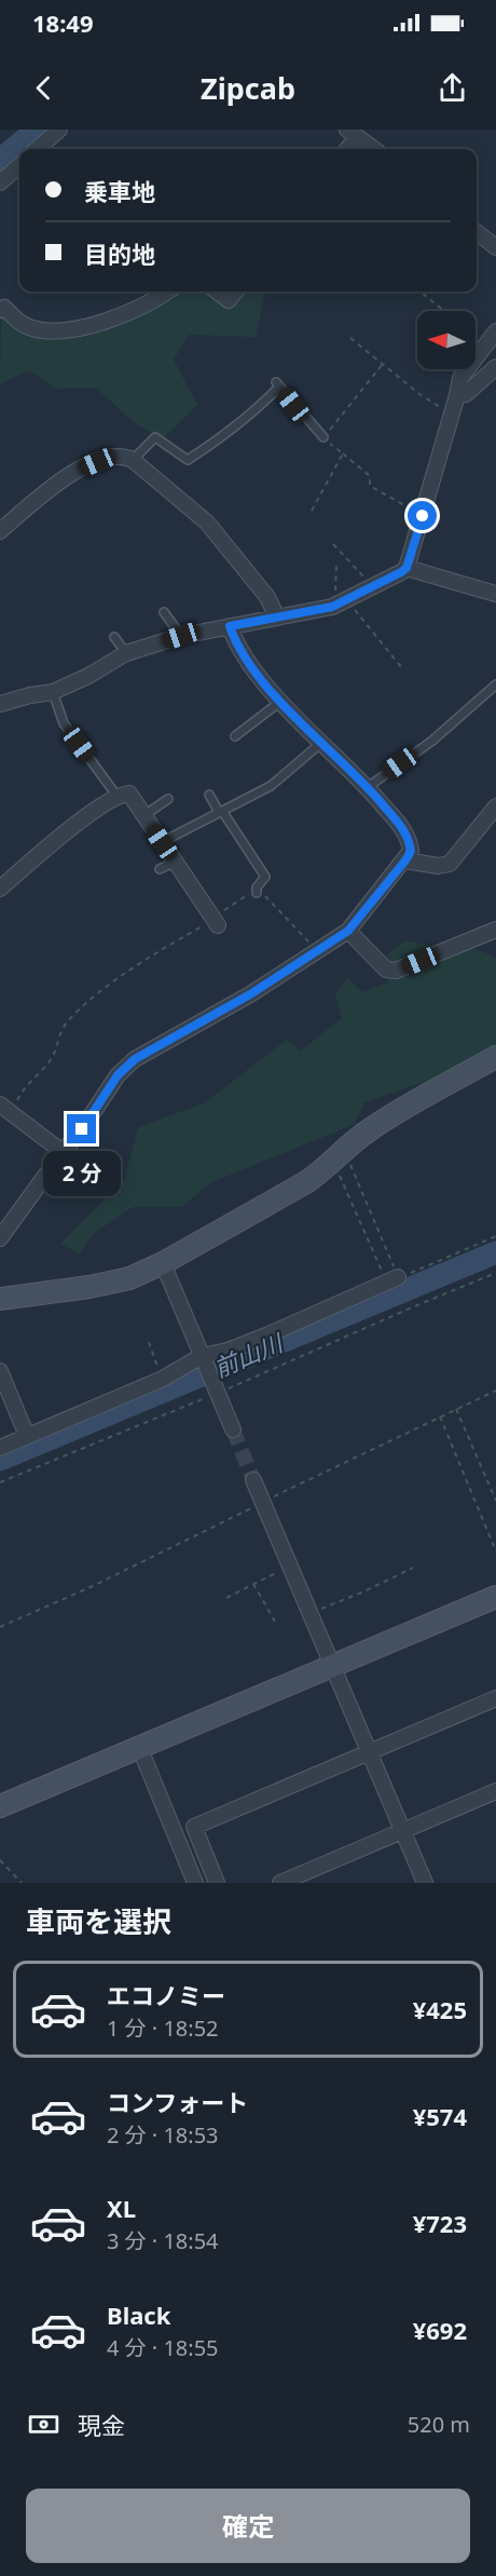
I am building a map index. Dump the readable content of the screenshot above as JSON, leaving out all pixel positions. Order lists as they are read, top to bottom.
{
  "water": ["前山川"],
  "north": "left",
  "page": {
    "status": "18:49",
    "header": "Zipcab",
    "banner": ["乗車地", "目的地"],
    "bubble": "2 分",
    "heading": "車両を選択",
    "list": [
      {
        "name": "エコノミー",
        "note": "1 分 · 18:52",
        "value": "¥425"
      },
      {
        "name": "コンフォート",
        "note": "2 分 · 18:53",
        "value": "¥574"
      },
      {
        "name": "XL",
        "note": "3 分 · 18:54",
        "value": "¥723"
      },
      {
        "name": "Black",
        "note": "4 分 · 18:55",
        "value": "¥692"
      }
    ],
    "pay": ["現金", "520 m"],
    "buttons": "確定"
  }
}
